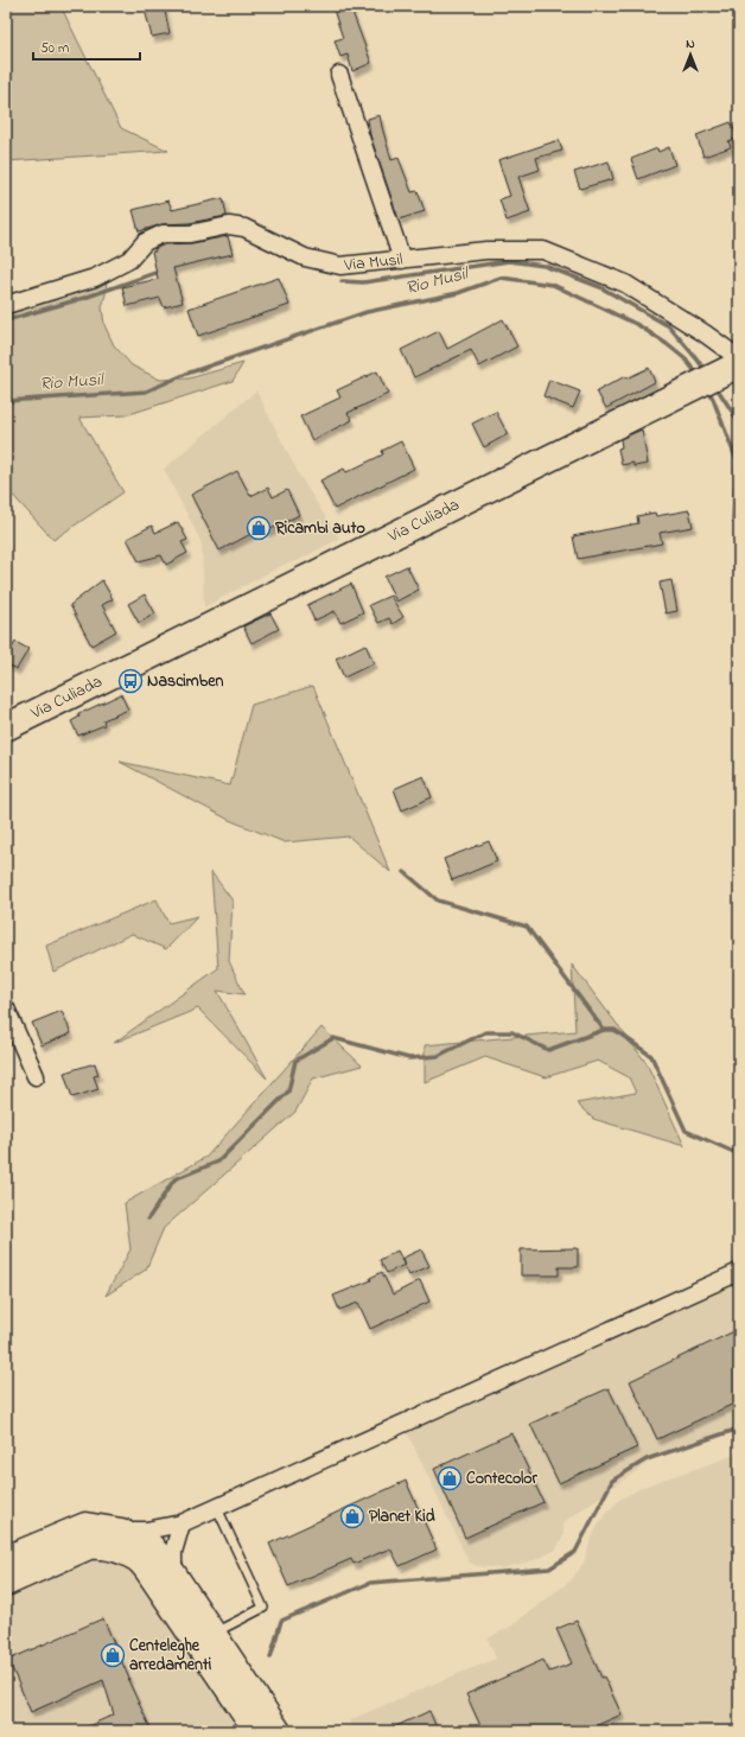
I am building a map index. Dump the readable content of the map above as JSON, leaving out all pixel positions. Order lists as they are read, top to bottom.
{
  "streets": {
    "main road": ["Via Culiada"],
    "street": ["Via Musil"]
  },
  "crossings": [
    ["Via Musil", "Via Culiada"]
  ],
  "water": ["Rio Musil"],
  "places": {
    "shop": [
      "Ricambi auto",
      "Contecolor",
      "Planet Kid",
      "Centeleghe arredamenti"
    ],
    "bus stop": ["Nascimben"]
  },
  "scale_bar": "50 m",
  "north": "top"
}
